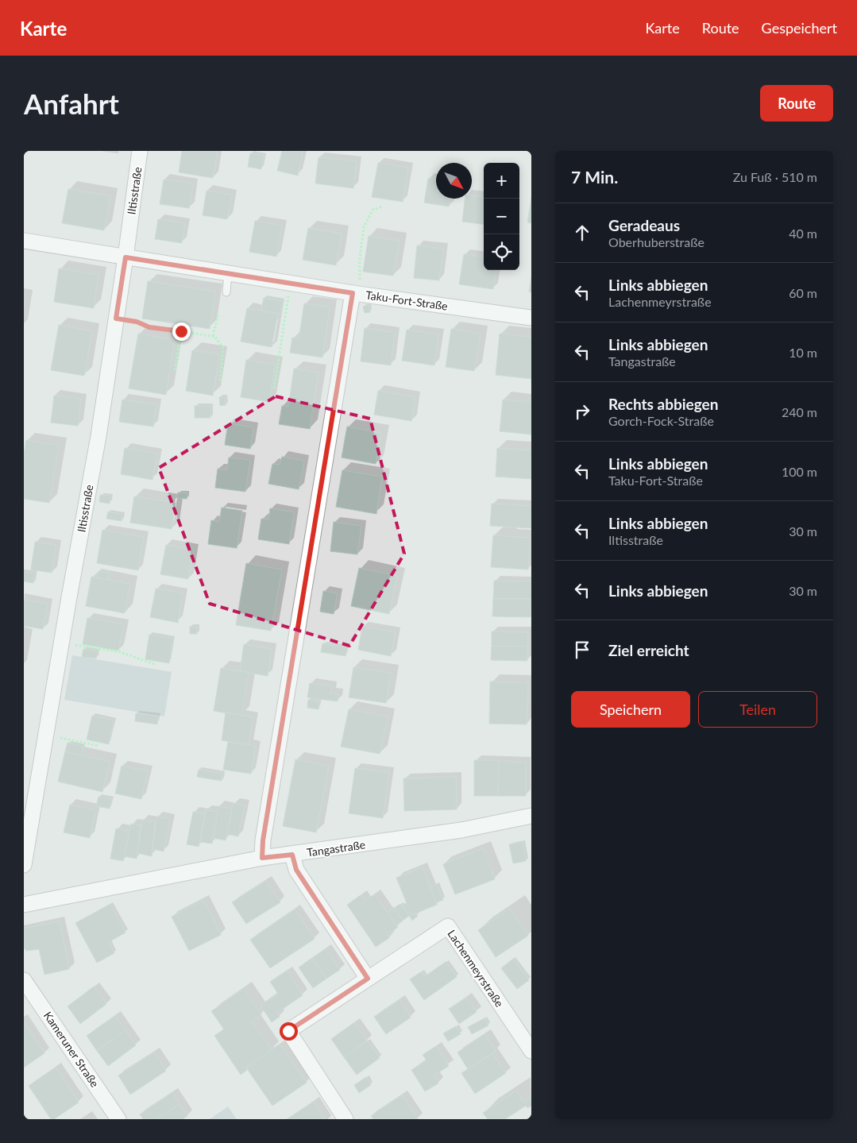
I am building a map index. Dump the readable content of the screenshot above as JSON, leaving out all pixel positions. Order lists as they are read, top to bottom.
{
  "streets": {
    "street": [
      "Iltisstraße",
      "Taku-Fort-Straße",
      "Tangastraße",
      "Lachenmeyrstraße",
      "Kameruner Straße"
    ]
  },
  "crossings": [
    ["Iltisstraße", "Taku-Fort-Straße"]
  ],
  "north": "bottom right",
  "page": {
    "header": "Karte",
    "nav": ["Karte", "Route", "Gespeichert"],
    "buttons": [
      "Route",
      ["Speichern", "Teilen"]
    ],
    "title": "Anfahrt",
    "heading": ["7 Min.", "Zu Fuß · 510 m"],
    "map_buttons": ["+", "−"],
    "list": [
      ["Geradeaus", "Oberhuberstraße", "40 m"],
      ["Links abbiegen", "Lachenmeyrstraße", "60 m"],
      ["Links abbiegen", "Tangastraße", "10 m"],
      ["Rechts abbiegen", "Gorch-Fock-Straße", "240 m"],
      ["Links abbiegen", "Taku-Fort-Straße", "100 m"],
      ["Links abbiegen", "Iltisstraße", "30 m"],
      ["Links abbiegen", "30 m"],
      "Ziel erreicht"
    ]
  }
}
